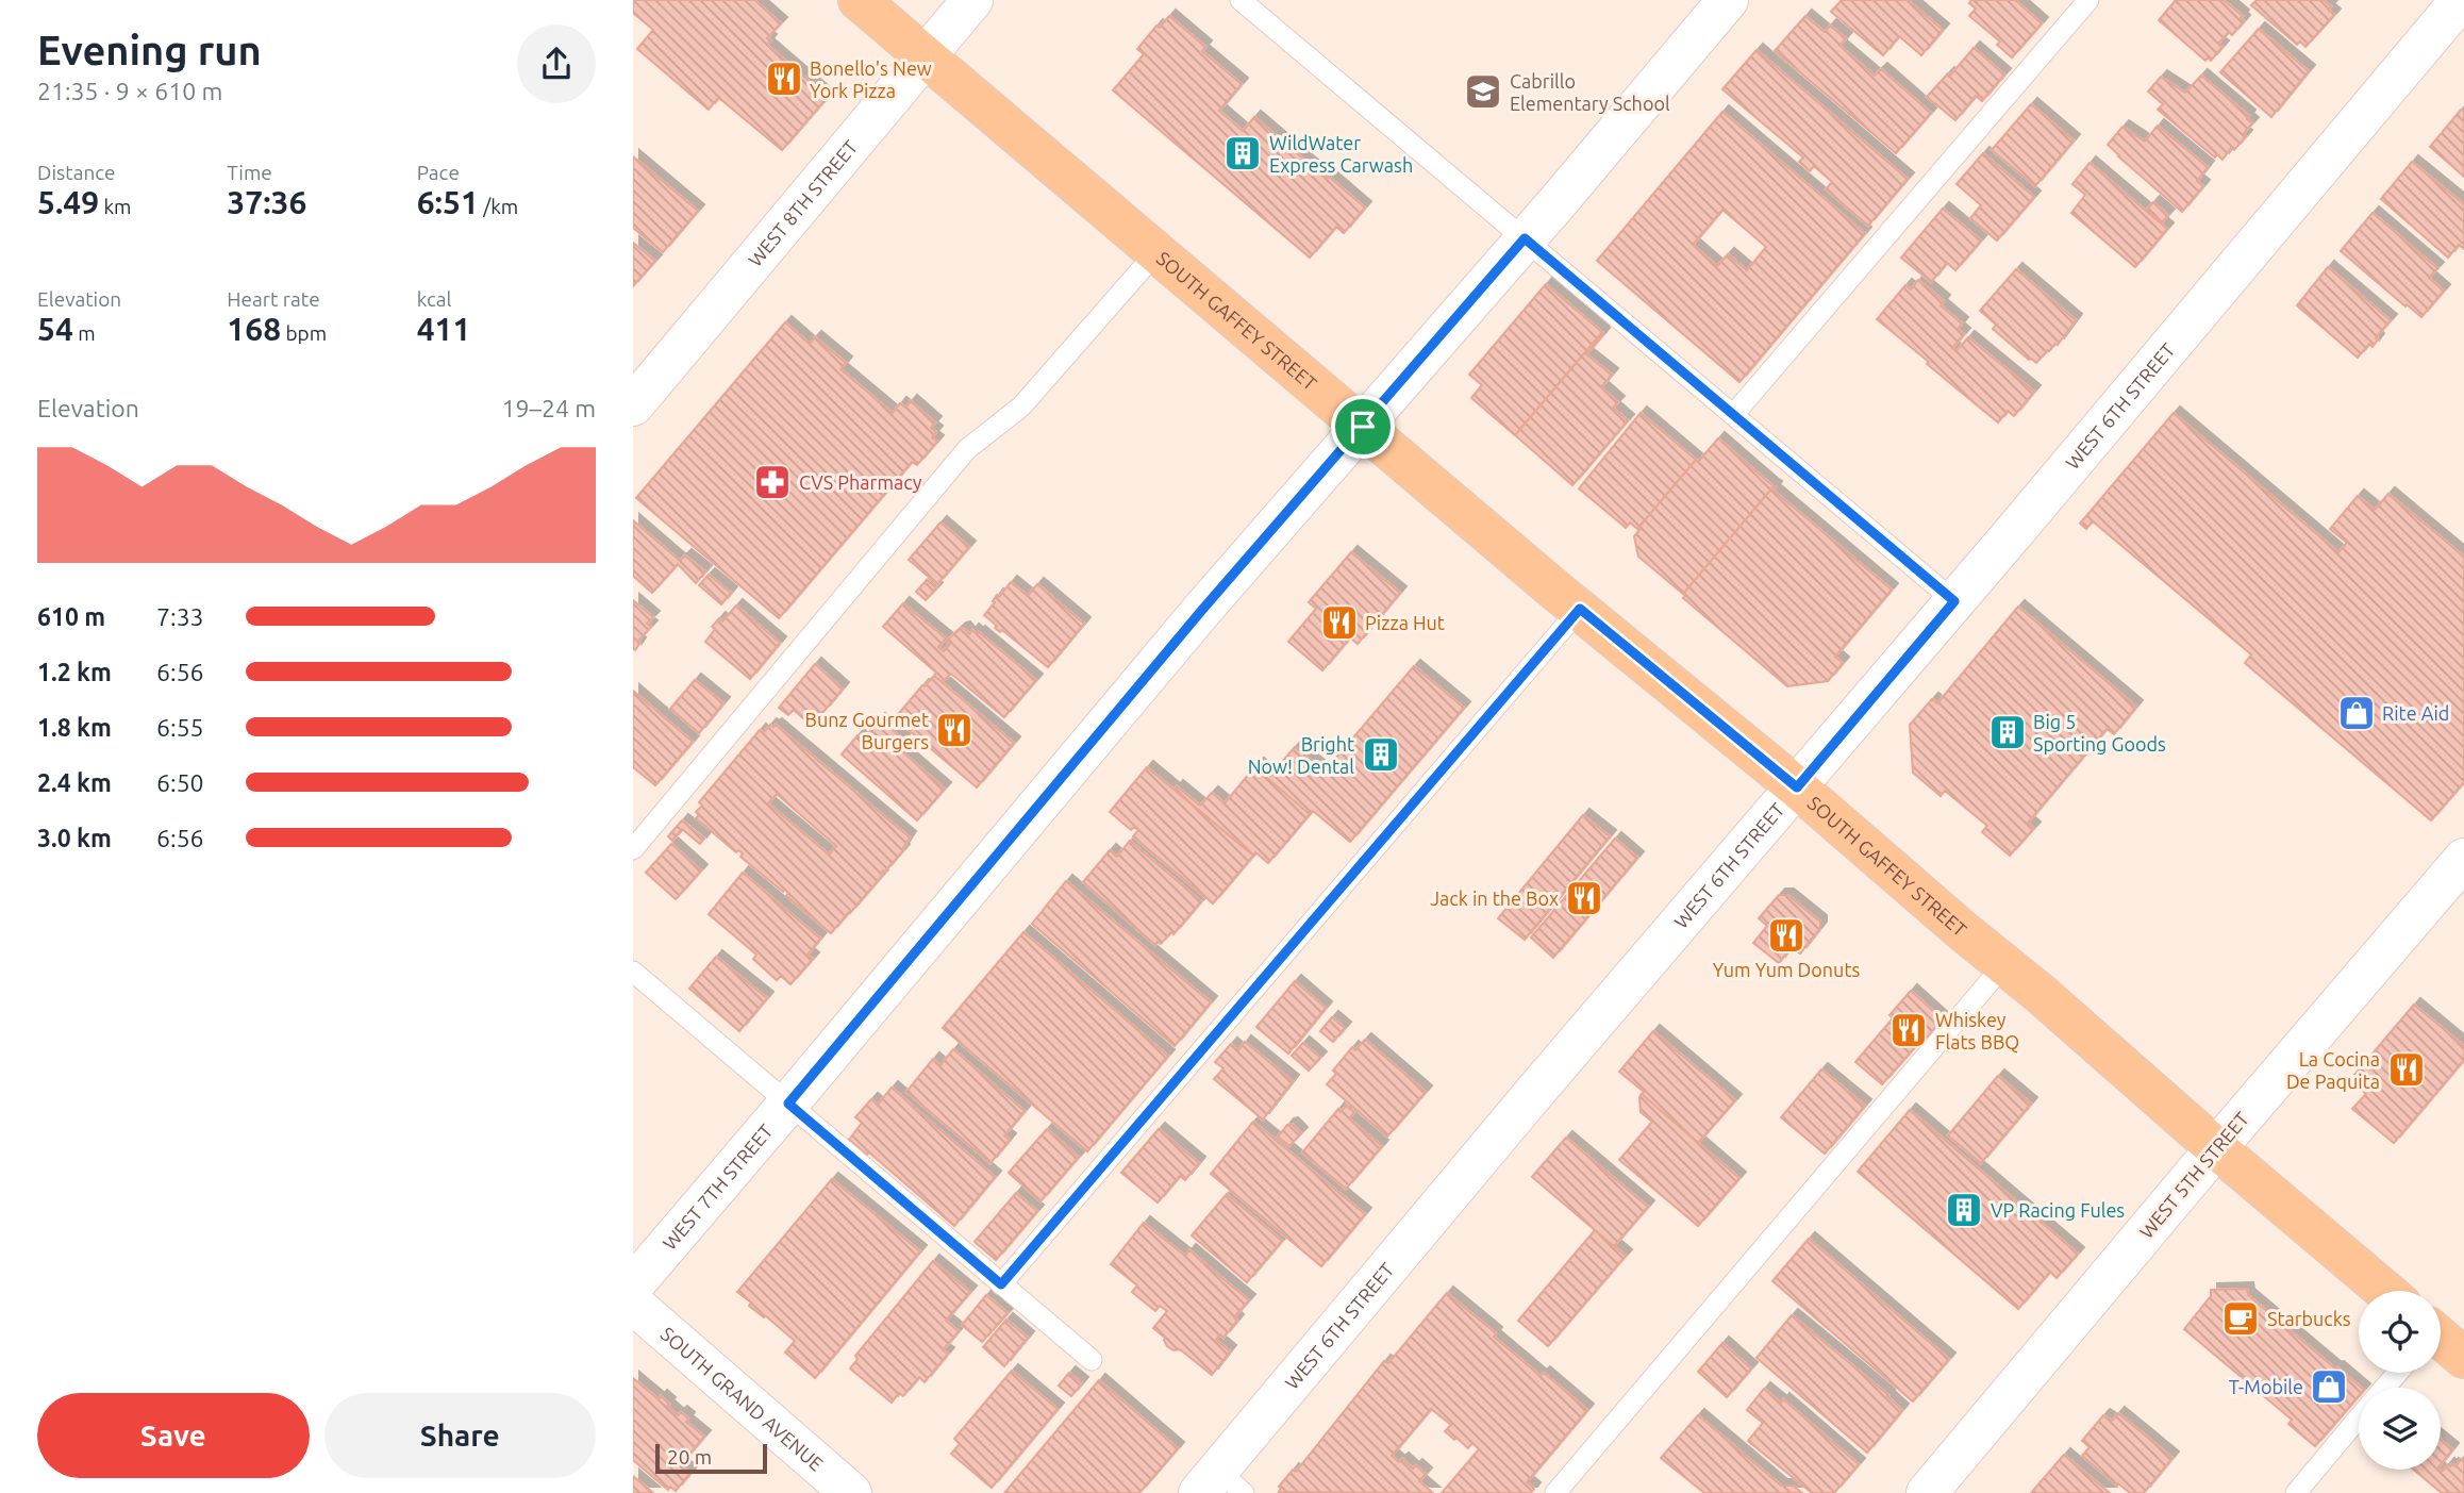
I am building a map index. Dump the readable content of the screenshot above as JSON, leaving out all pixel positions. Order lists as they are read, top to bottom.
{
  "streets": {
    "main road": ["SOUTH GAFFEY STREET"],
    "street": [
      "WEST 8TH STREET",
      "WEST 6TH STREET",
      "WEST 5TH STREET",
      "WEST 7TH STREET",
      "SOUTH GRAND AVENUE"
    ]
  },
  "crossings": [
    ["WEST 8TH STREET", "SOUTH GAFFEY STREET"],
    ["SOUTH GAFFEY STREET", "WEST 6TH STREET"],
    ["SOUTH GAFFEY STREET", "WEST 5TH STREET"],
    ["SOUTH GAFFEY STREET", "WEST 7TH STREET"]
  ],
  "places": {
    "restaurant": [
      "Bonello's New York Pizza",
      "Pizza Hut",
      "Bunz Gourmet Burgers",
      "Jack in the Box",
      "Yum Yum Donuts",
      "Whiskey Flats BBQ",
      "La Cocina De Paquita"
    ],
    "school or university": ["Cabrillo Elementary School"],
    "building": [
      "WildWater Express Carwash",
      "Big 5 Sporting Goods",
      "Bright Now! Dental",
      "VP Racing Fules"
    ],
    "pharmacy": ["CVS Pharmacy"],
    "shop": ["Rite Aid", "T-Mobile"],
    "cafe": ["Starbucks"]
  },
  "scale_bar": "20 m",
  "page": {
    "heading": ["Evening run", "21:35 · 9 × 610 m"],
    "stats": [
      ["Distance", "5.49 km"],
      ["Time", "37:36"],
      ["Pace", "6:51 /km"],
      ["Elevation", "54 m"],
      ["Heart rate", "168 bpm"],
      ["kcal", "411"]
    ],
    "chart": ["Elevation", "19–24 m"],
    "list": [
      {
        "name": "610 m",
        "note": "7:33"
      },
      {
        "name": "1.2 km",
        "note": "6:56"
      },
      {
        "name": "1.8 km",
        "note": "6:55"
      },
      {
        "name": "2.4 km",
        "note": "6:50"
      },
      {
        "name": "3.0 km",
        "note": "6:56"
      }
    ],
    "buttons": ["Save", "Share"],
    "scale": "20 m"
  }
}
